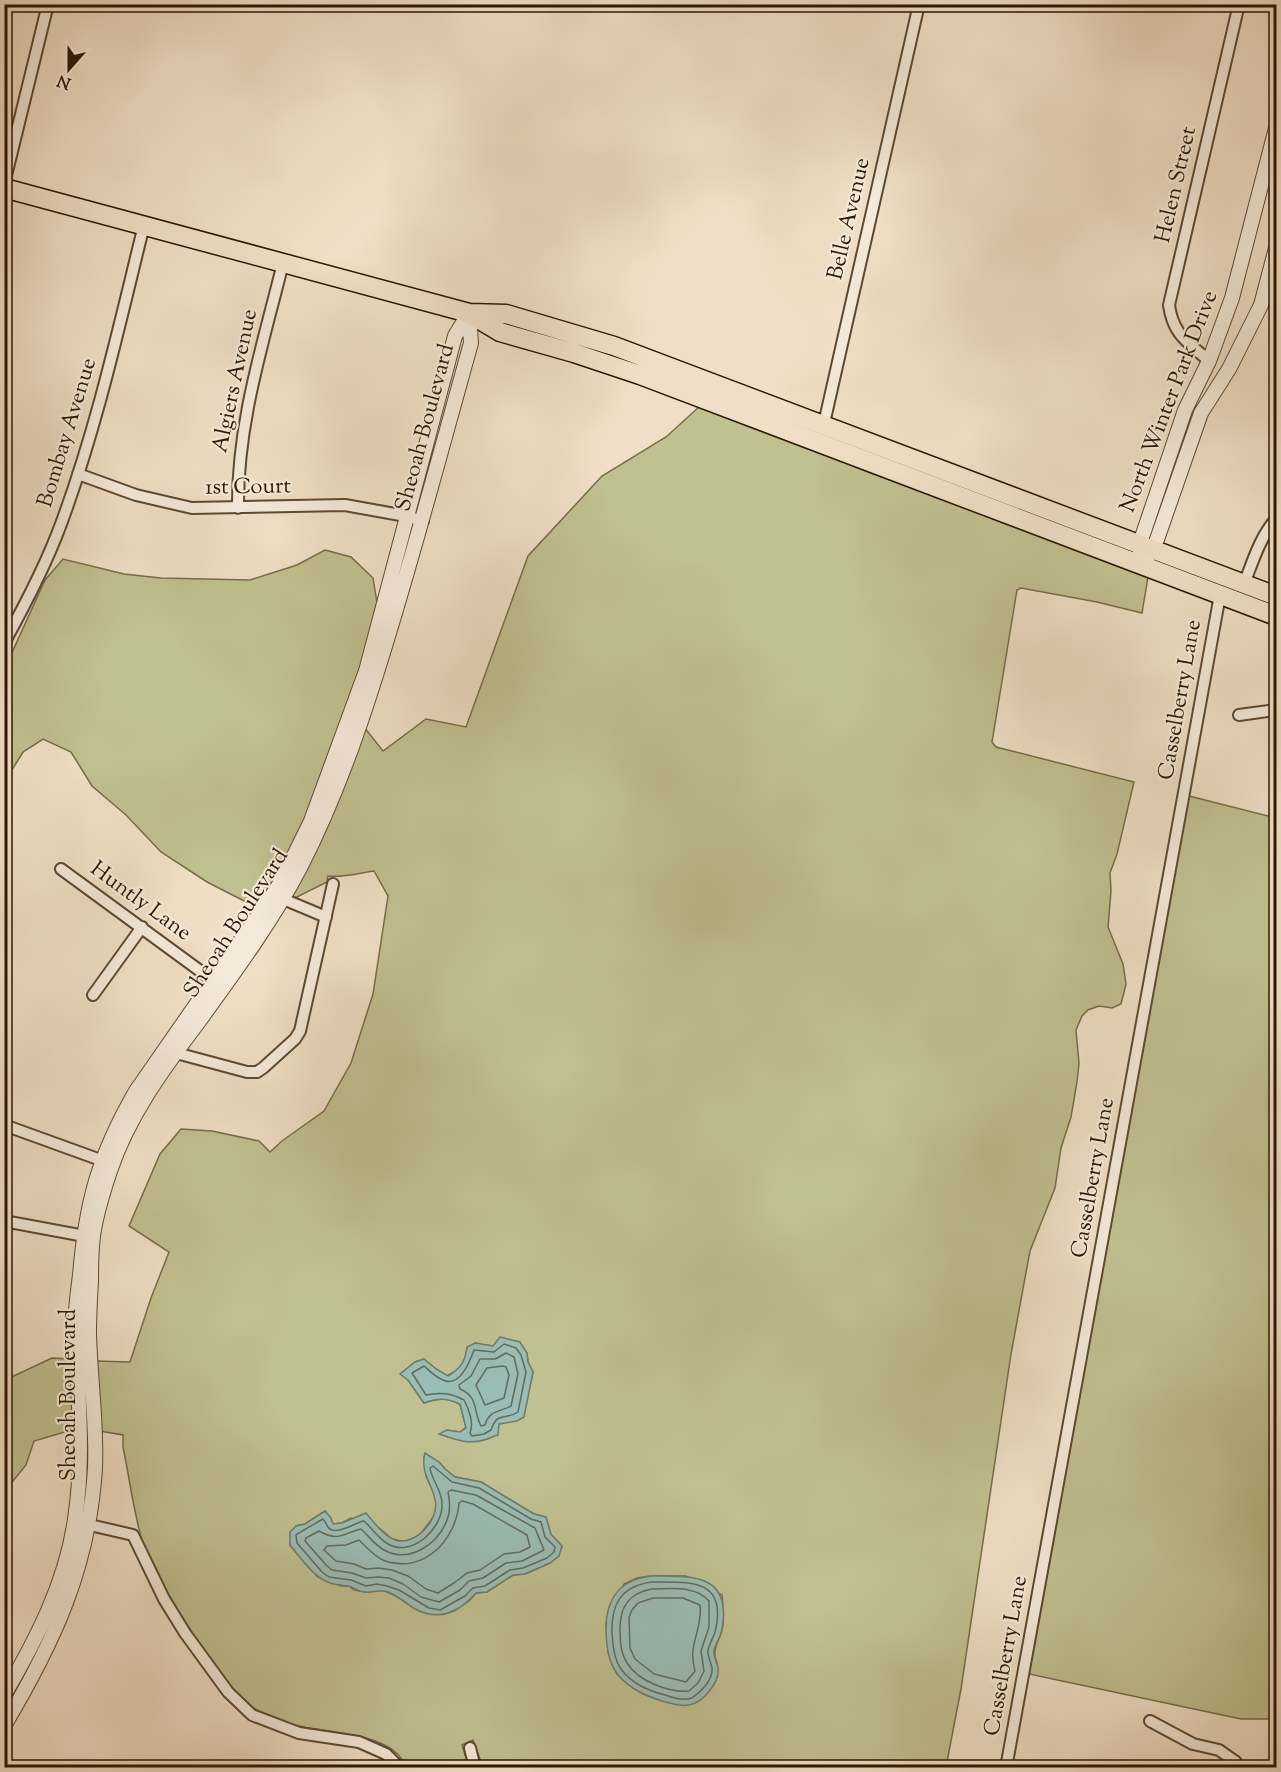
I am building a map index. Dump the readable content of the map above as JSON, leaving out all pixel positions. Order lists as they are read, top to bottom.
{
  "streets": {
    "street": [
      "Helen Street",
      "Belle Avenue",
      "Algiers Avenue",
      "North Winter Park Drive",
      "Sheoah Boulevard",
      "Bombay Avenue",
      "1st Court",
      "Casselberry Lane",
      "Huntly Lane"
    ]
  },
  "crossings": [
    ["Helen Street", "North Winter Park Drive"],
    ["Algiers Avenue", "1st Court"],
    ["Sheoah Boulevard", "1st Court"],
    ["Sheoah Boulevard", "Huntly Lane"],
    ["Bombay Avenue", "1st Court"]
  ],
  "north": "bottom"
}
